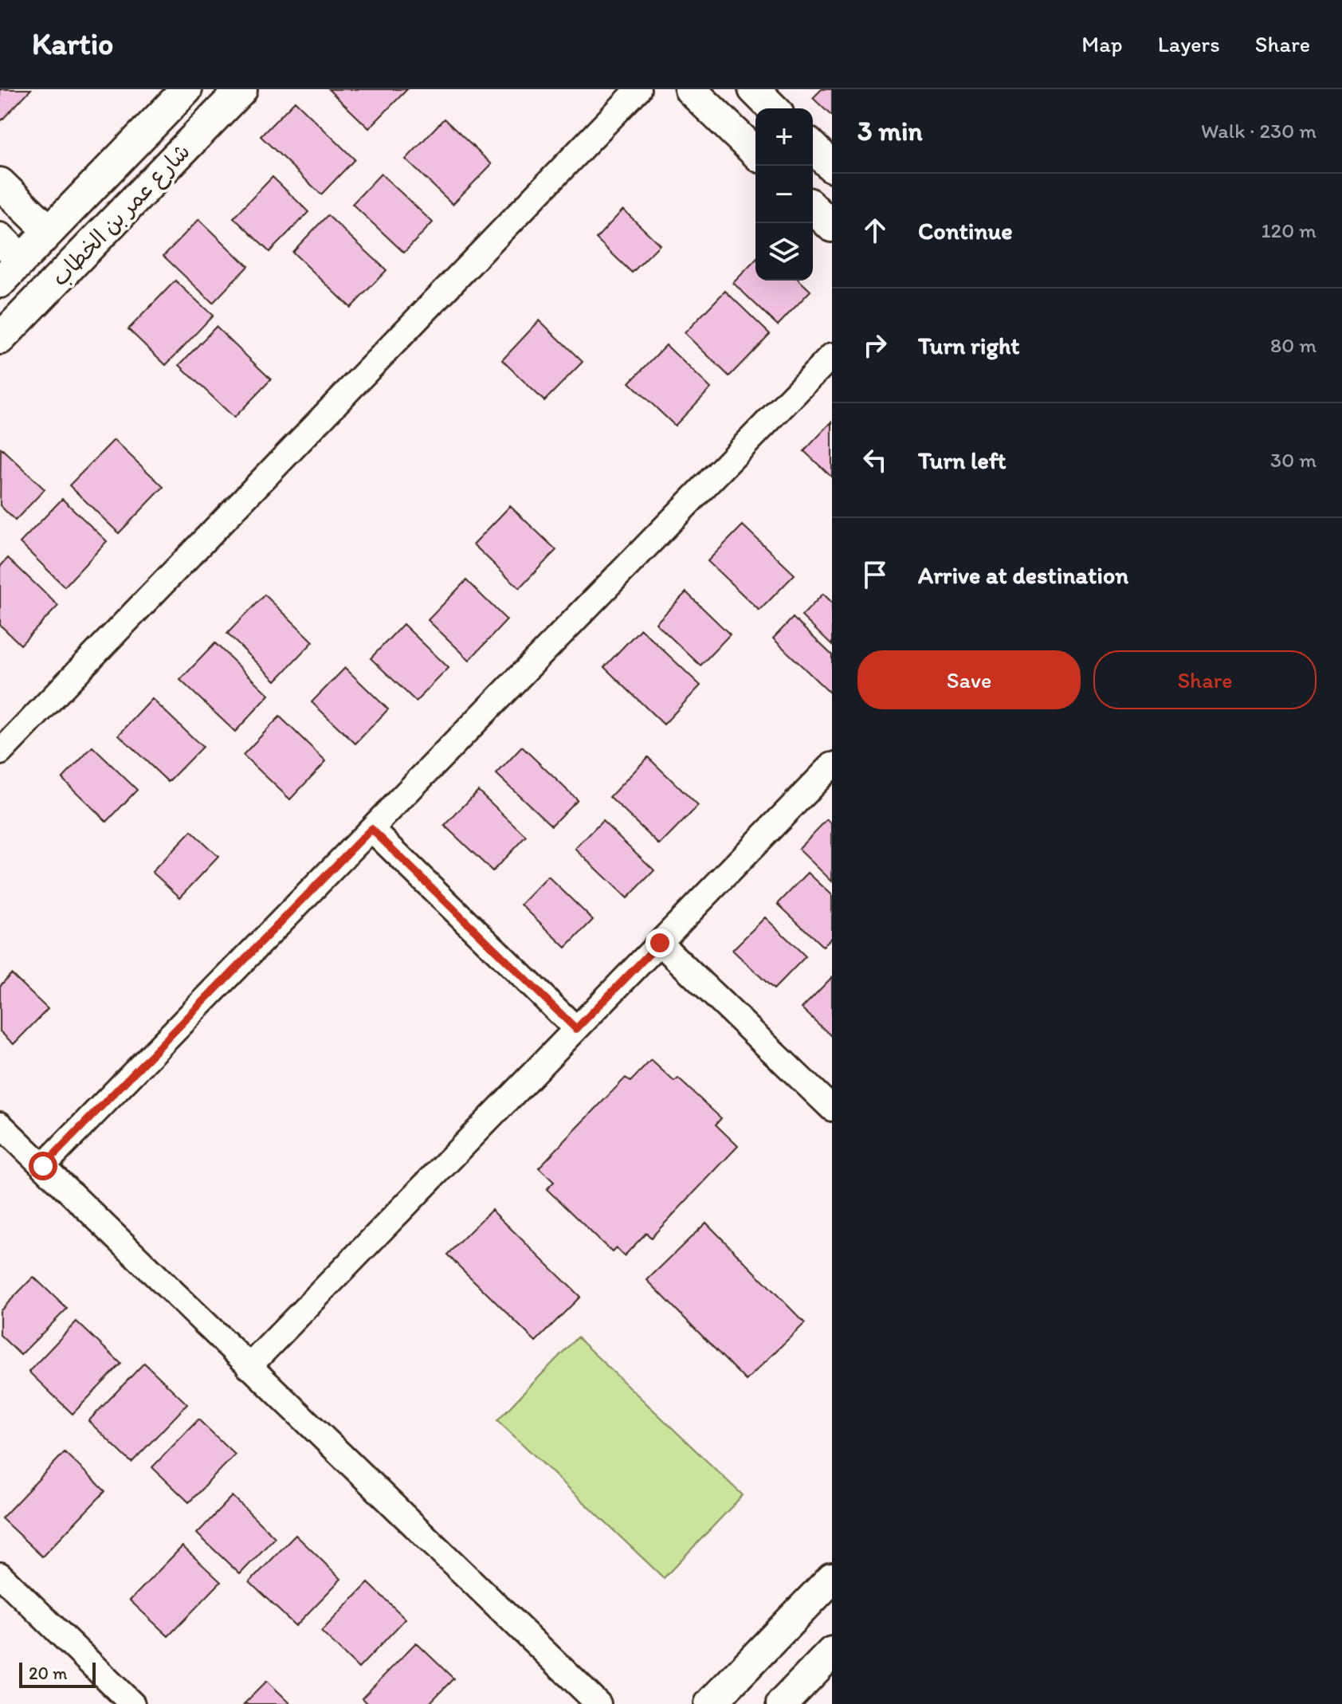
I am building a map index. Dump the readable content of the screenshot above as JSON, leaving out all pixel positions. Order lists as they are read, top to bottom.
{
  "streets": {
    "street": ["شارع عمر بن الخطاب"]
  },
  "scale_bar": "20 m",
  "page": {
    "header": "Kartio",
    "nav": ["Map", "Layers", "Share"],
    "heading": ["3 min", "Walk · 230 m"],
    "map_buttons": ["+", "−"],
    "list": [
      ["Continue", "120 m"],
      ["Turn right", "80 m"],
      ["Turn left", "30 m"],
      "Arrive at destination"
    ],
    "buttons": ["Save", "Share"],
    "scale": "20 m"
  }
}
